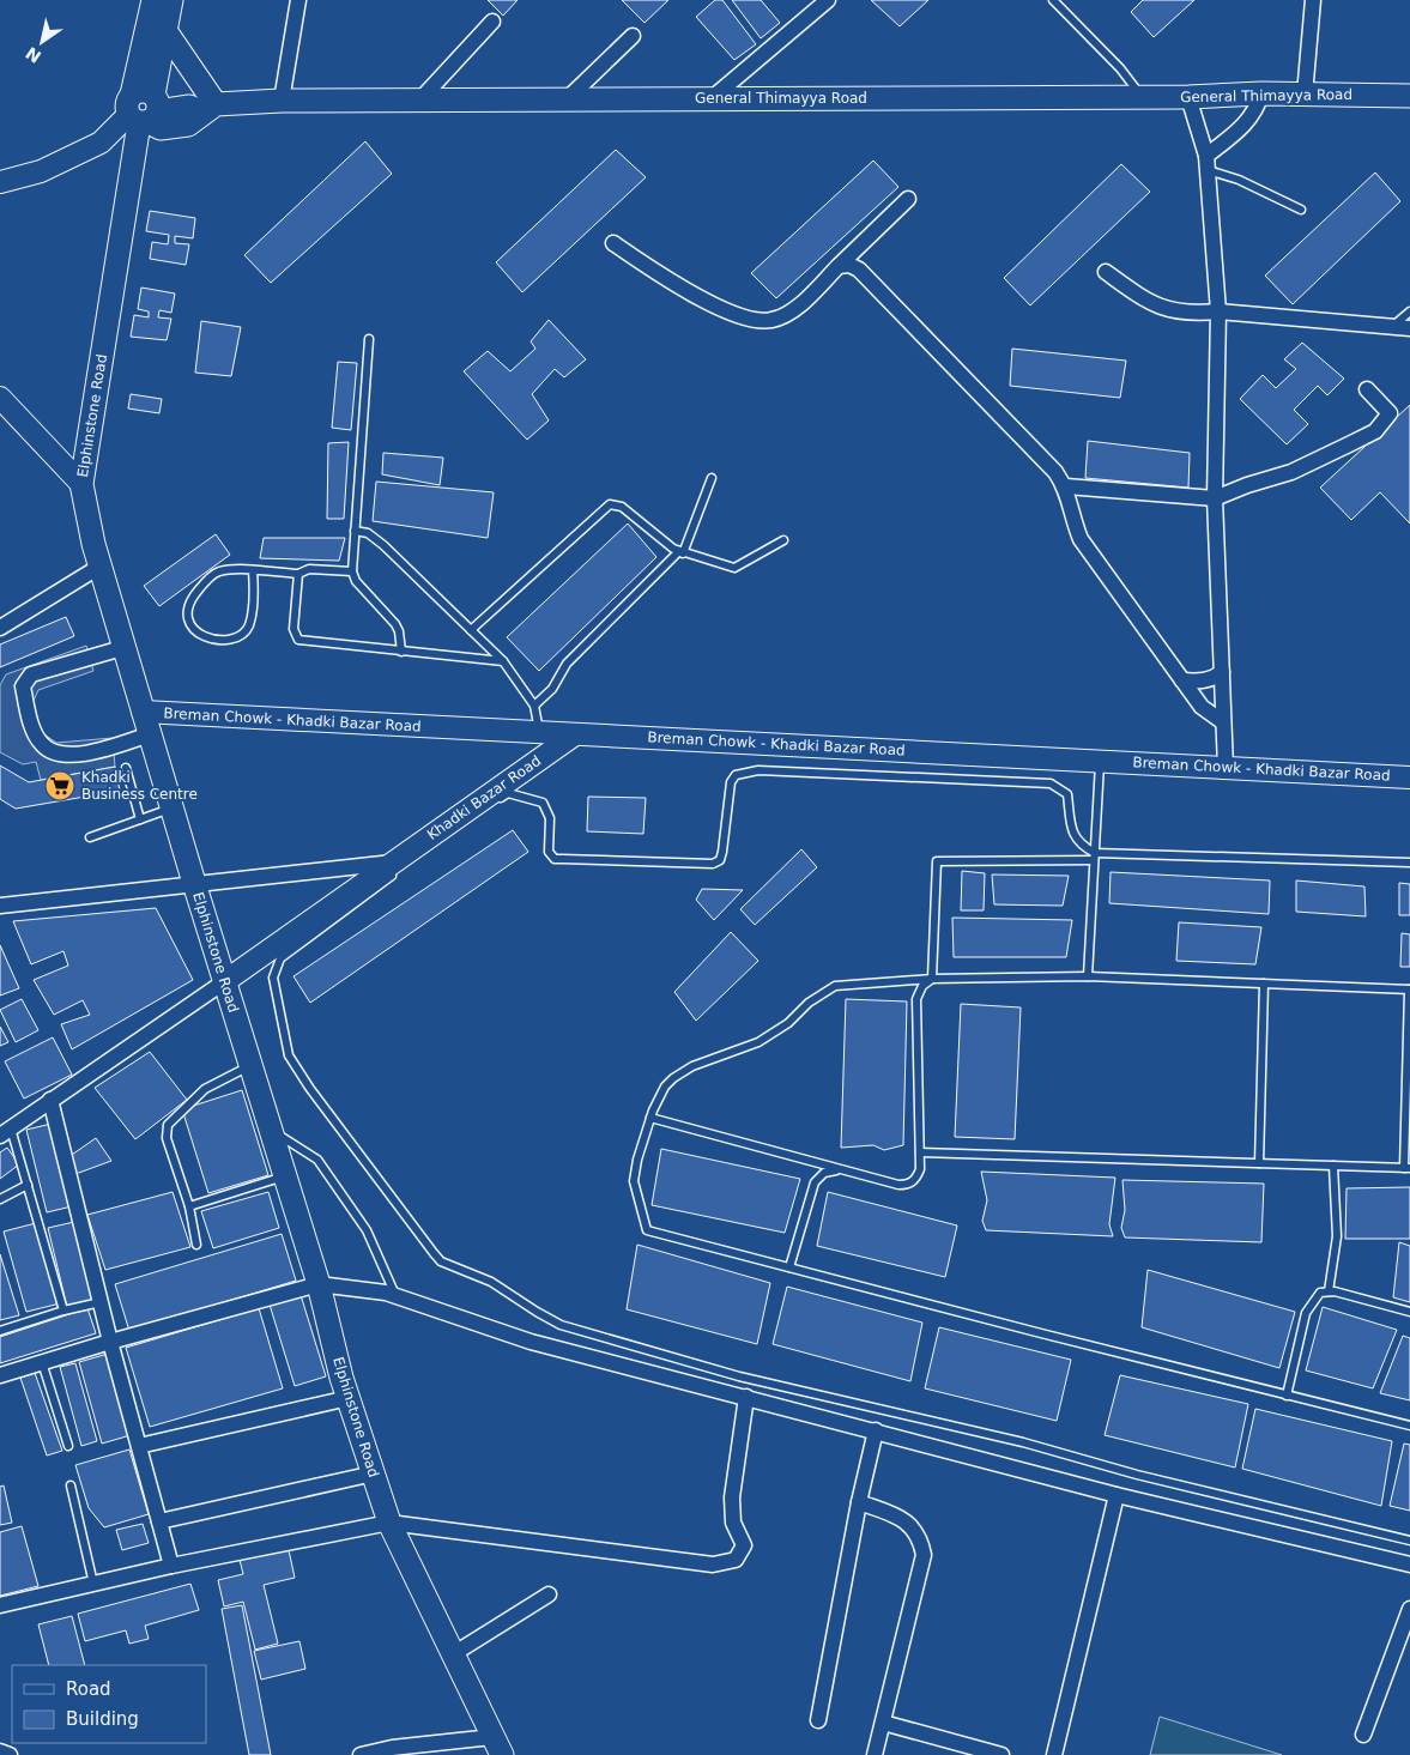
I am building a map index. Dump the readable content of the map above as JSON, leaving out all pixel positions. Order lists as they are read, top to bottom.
{
  "streets": {
    "main road": [
      "General Thimayya Road",
      "Elphinstone Road",
      "Breman Chowk - Khadki Bazar Road",
      "Khadki Bazar Road"
    ]
  },
  "crossings": [
    ["Elphinstone Road", "Breman Chowk - Khadki Bazar Road"],
    ["Elphinstone Road", "Khadki Bazar Road"],
    ["Breman Chowk - Khadki Bazar Road", "Khadki Bazar Road"]
  ],
  "places": {
    "supermarket": ["Khadki Business Centre"]
  },
  "legend": ["Road", "Building"],
  "north": "bottom left"
}
